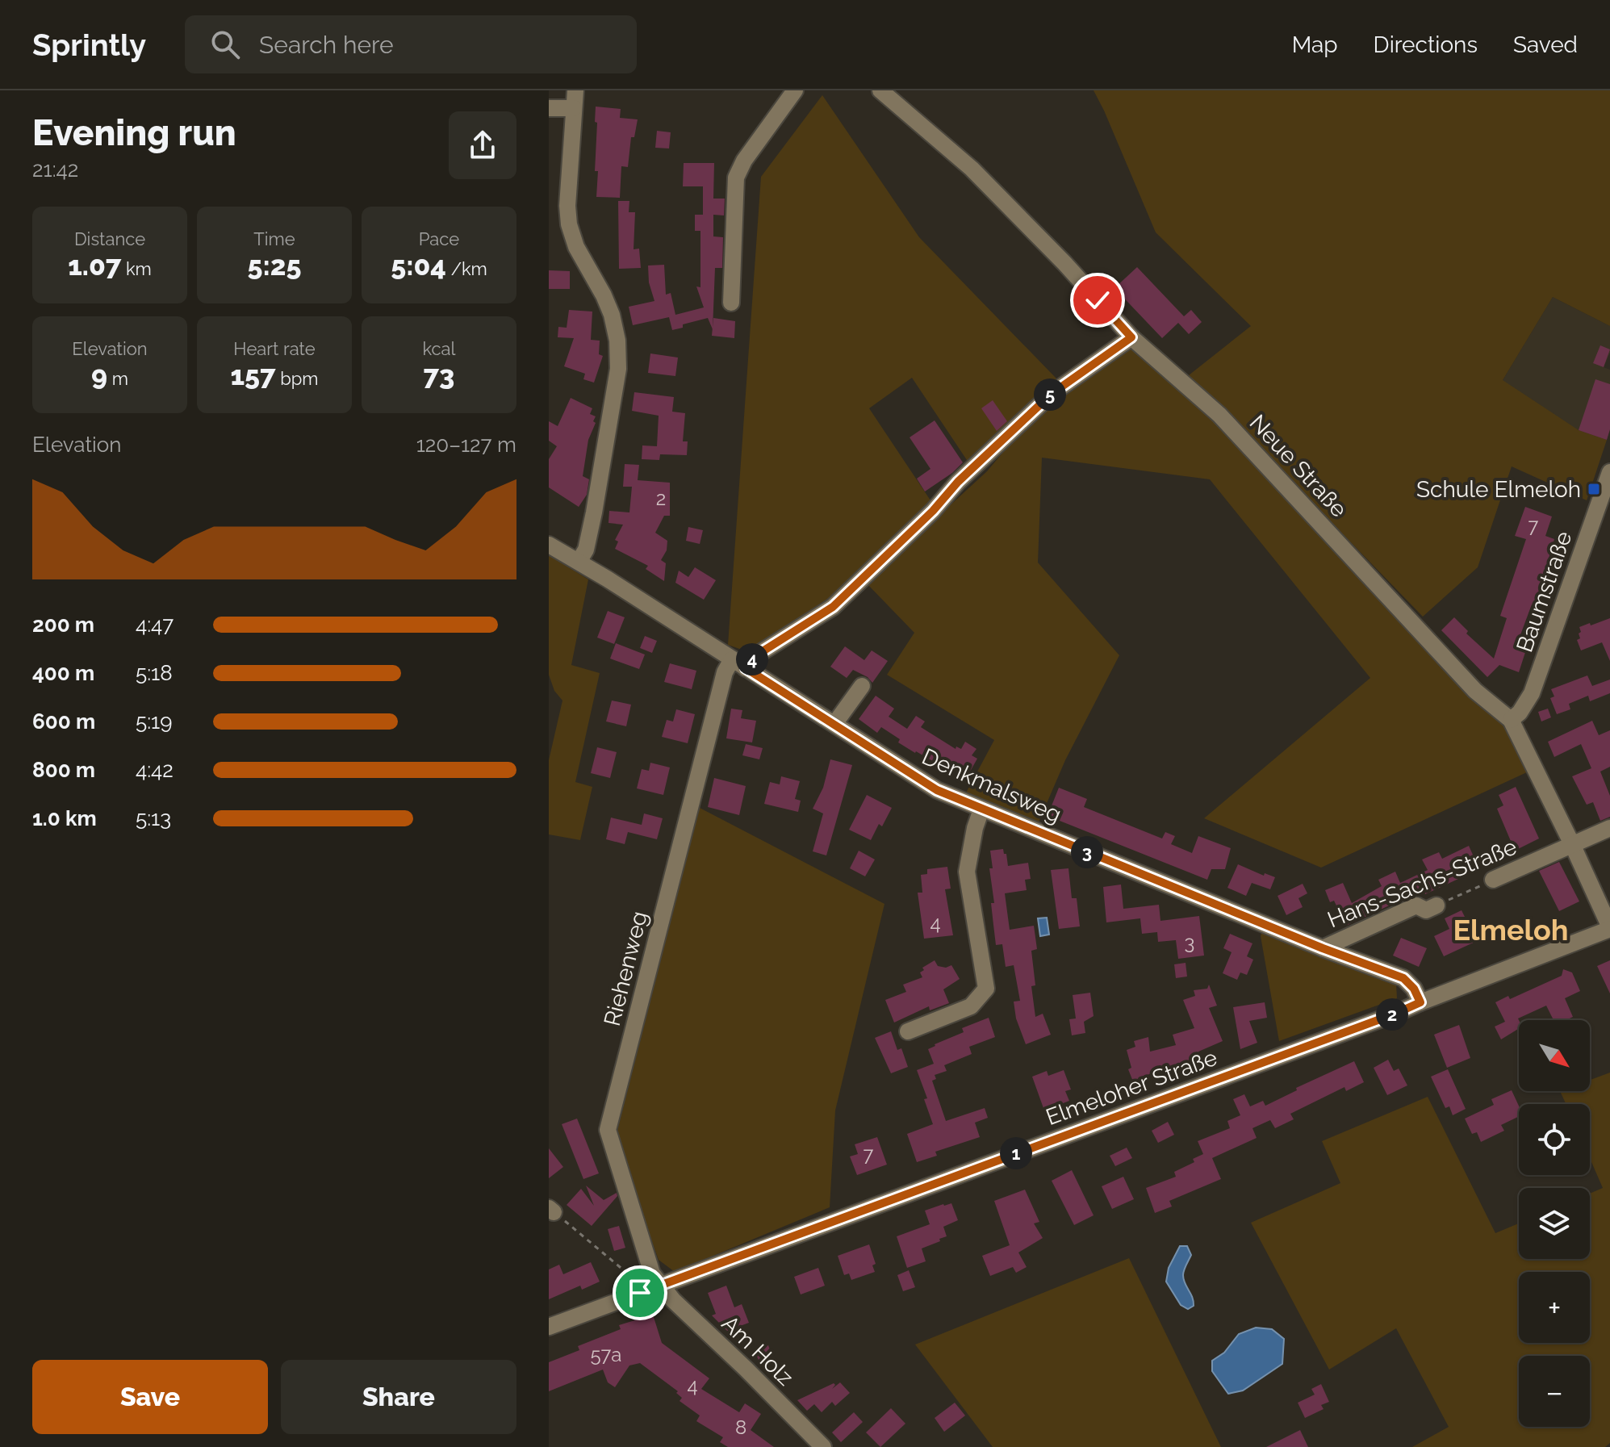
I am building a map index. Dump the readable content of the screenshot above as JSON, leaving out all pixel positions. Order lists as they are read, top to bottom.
{
  "streets": {
    "street": [
      "Neue Straße",
      "Baumstraße",
      "Denkmalsweg",
      "Hans-Sachs-Straße",
      "Riehenweg",
      "Elmeloher Straße",
      "Am Holz"
    ]
  },
  "crossings": [
    ["Neue Straße", "Baumstraße"],
    ["Neue Straße", "Hans-Sachs-Straße"],
    ["Neue Straße", "Elmeloher Straße"],
    ["Denkmalsweg", "Hans-Sachs-Straße"],
    ["Denkmalsweg", "Riehenweg"],
    ["Denkmalsweg", "Elmeloher Straße"],
    ["Riehenweg", "Elmeloher Straße"],
    ["Riehenweg", "Am Holz"],
    ["Elmeloher Straße", "Am Holz"]
  ],
  "districts": ["Elmeloh"],
  "places": {
    "transit": ["Schule Elmeloh"]
  },
  "house_numbers": [
    "2",
    "7",
    "4",
    "3",
    "7",
    "57a",
    "4",
    "8"
  ],
  "north": "bottom right",
  "page": {
    "header": "Sprintly",
    "search": "Search here",
    "nav": ["Map", "Directions", "Saved"],
    "heading": ["Evening run", "21:42"],
    "stats": [
      ["Distance", "1.07 km"],
      ["Time", "5:25"],
      ["Pace", "5:04 /km"],
      ["Elevation", "9 m"],
      ["Heart rate", "157 bpm"],
      ["kcal", "73"]
    ],
    "pins": [
      "5",
      "4",
      "3",
      "2",
      "1"
    ],
    "chart": ["Elevation", "120–127 m"],
    "list": [
      {
        "name": "200 m",
        "note": "4:47"
      },
      {
        "name": "400 m",
        "note": "5:18"
      },
      {
        "name": "600 m",
        "note": "5:19"
      },
      {
        "name": "800 m",
        "note": "4:42"
      },
      {
        "name": "1.0 km",
        "note": "5:13"
      }
    ],
    "map_buttons": ["+", "−"],
    "buttons": ["Save", "Share"]
  }
}
